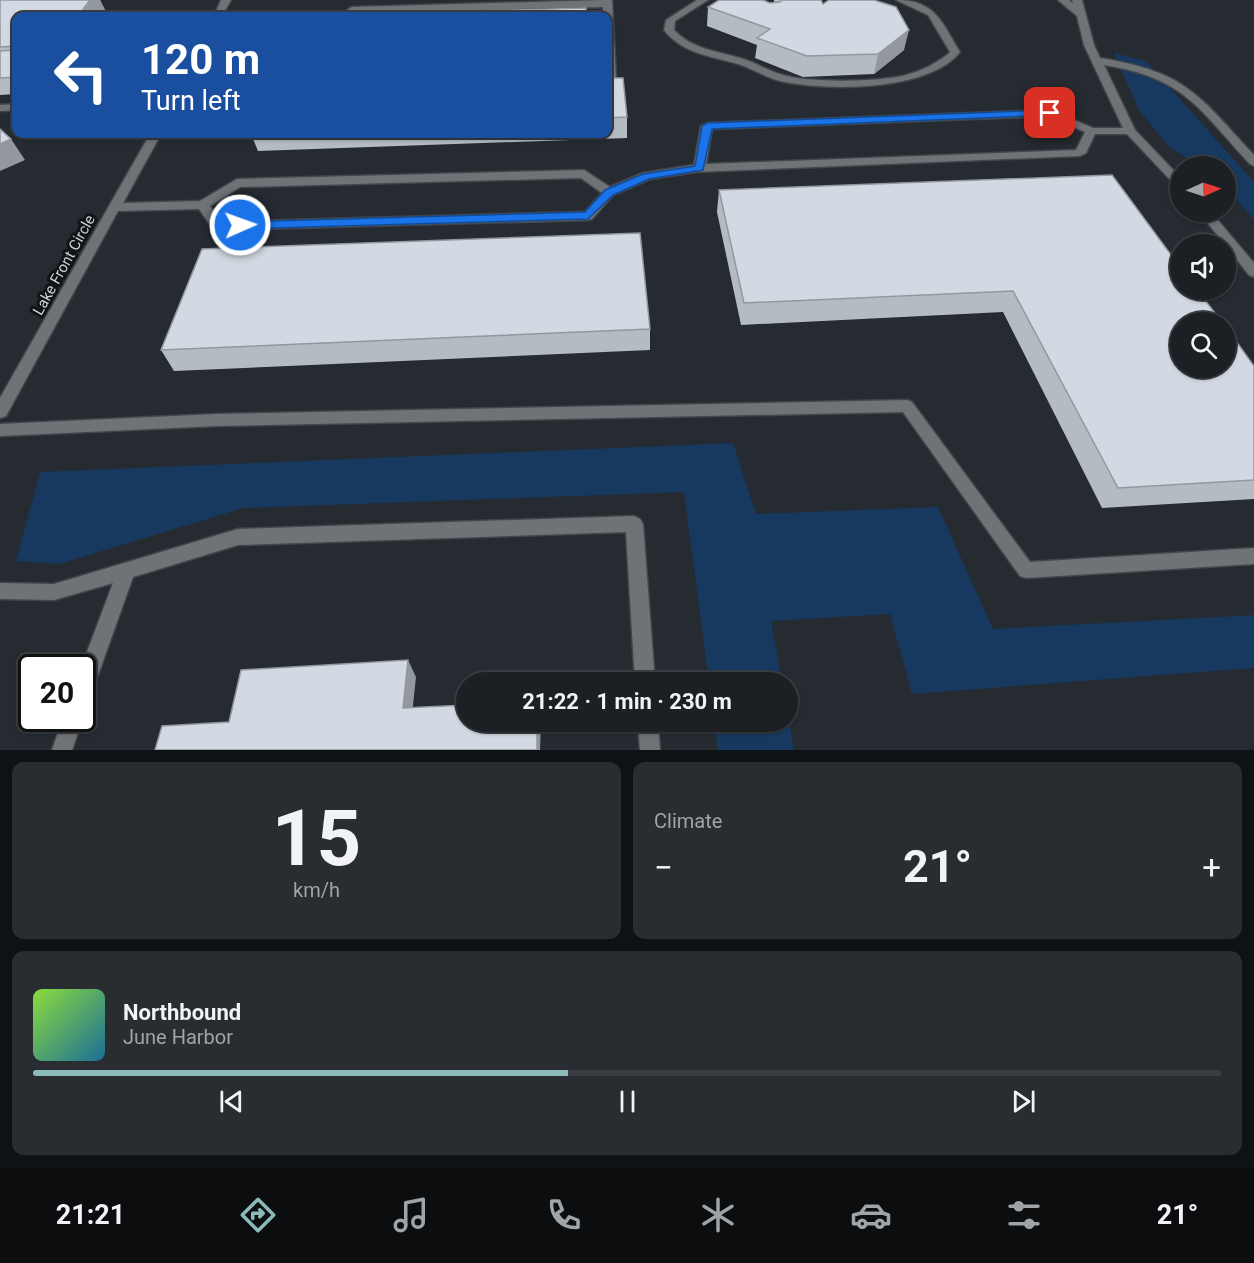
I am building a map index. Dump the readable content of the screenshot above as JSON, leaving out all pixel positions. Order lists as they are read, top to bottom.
{
  "streets": {
    "street": ["Lake Front Circle"]
  },
  "north": "right",
  "page": {
    "turn": ["120 m", "Turn left"],
    "limit": "20",
    "trip": "21:22 · 1 min · 230 m",
    "tile": [
      ["15", "km/h"],
      "Climate"
    ],
    "heat": ["−", "21°", "+"],
    "song": ["Northbound", "June Harbor"],
    "tabs": ["21:21", "21°"]
  }
}
